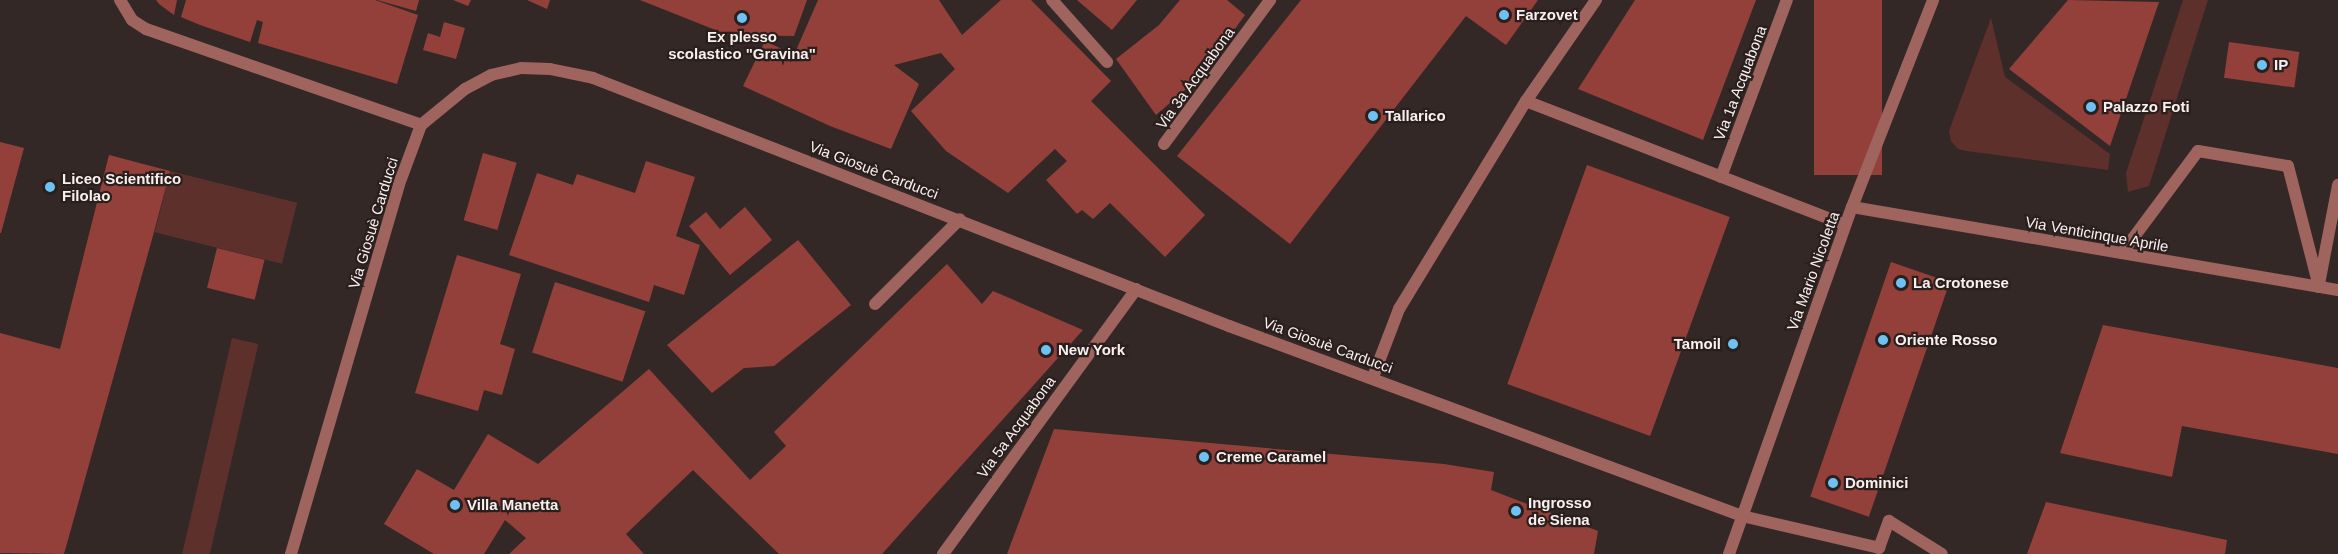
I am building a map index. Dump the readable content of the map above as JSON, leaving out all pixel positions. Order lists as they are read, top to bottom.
{
  "streets": {
    "street": [
      "Via 3a Acquabona",
      "Via 1a Acquabona",
      "Via Giosuè Carducci",
      "Via Venticinque Aprile",
      "Via Mario Nicoletta",
      "Via 5a Acquabona"
    ]
  },
  "crossings": [
    ["Via Giosuè Carducci", "Via Mario Nicoletta"],
    ["Via Giosuè Carducci", "Via 5a Acquabona"],
    ["Via Venticinque Aprile", "Via Mario Nicoletta"]
  ],
  "places": [
    "Farzovet",
    "Ex plesso scolastico \"Gravina\"",
    "IP",
    "Palazzo Foti",
    "Tallarico",
    "Liceo Scientifico Filolao",
    "La Crotonese",
    "Oriente Rosso",
    "Tamoil",
    "New York",
    "Creme Caramel",
    "Dominici",
    "Villa Manetta",
    "Ingrosso de Siena"
  ]
}
